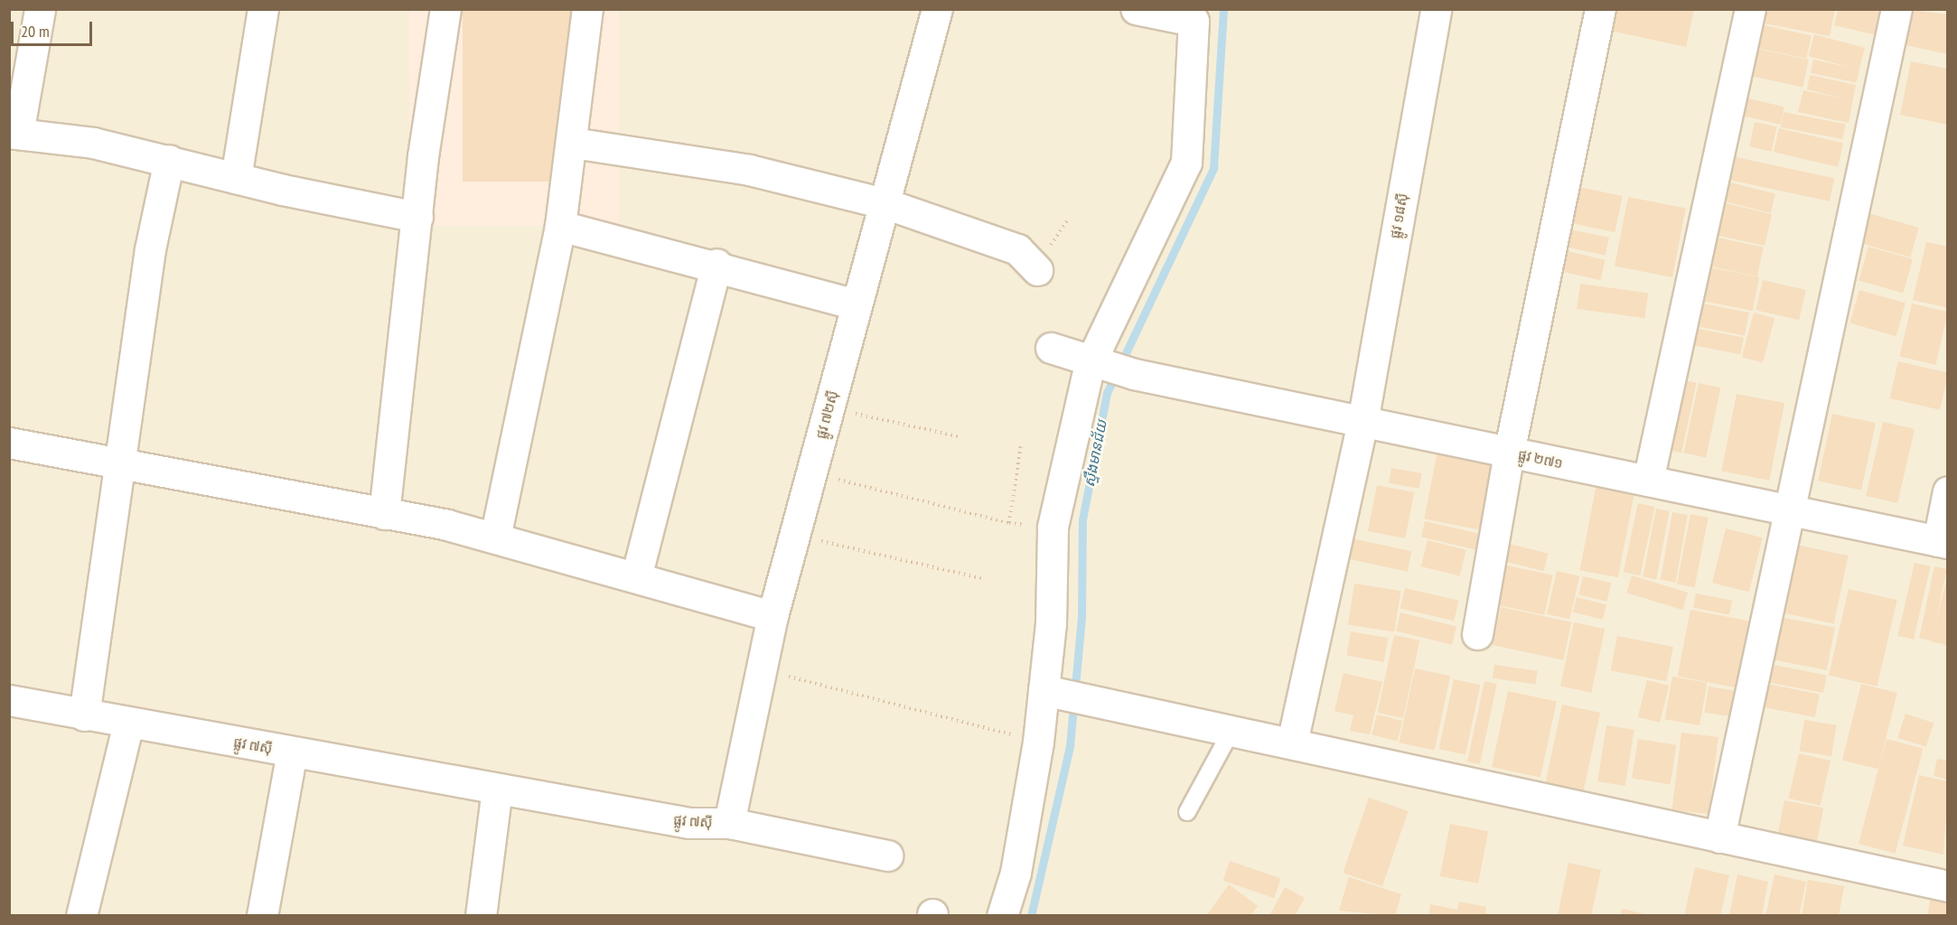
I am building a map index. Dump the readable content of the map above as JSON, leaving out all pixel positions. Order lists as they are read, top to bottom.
{
  "streets": {
    "street": [
      "ផ្លូវ ១៨ស៊ី",
      "ផ្លូវ ៧២ស៊ី",
      "ផ្លូវ ២៧១",
      "ផ្លូវ ៧ស៊ី"
    ]
  },
  "crossings": [
    ["ផ្លូវ ១៨ស៊ី", "ផ្លូវ ២៧១"],
    ["ផ្លូវ ៧២ស៊ី", "ផ្លូវ ៧ស៊ី"]
  ],
  "water": ["ស្ទឹងមានជ័យ"],
  "scale_bar": "20 m"
}
